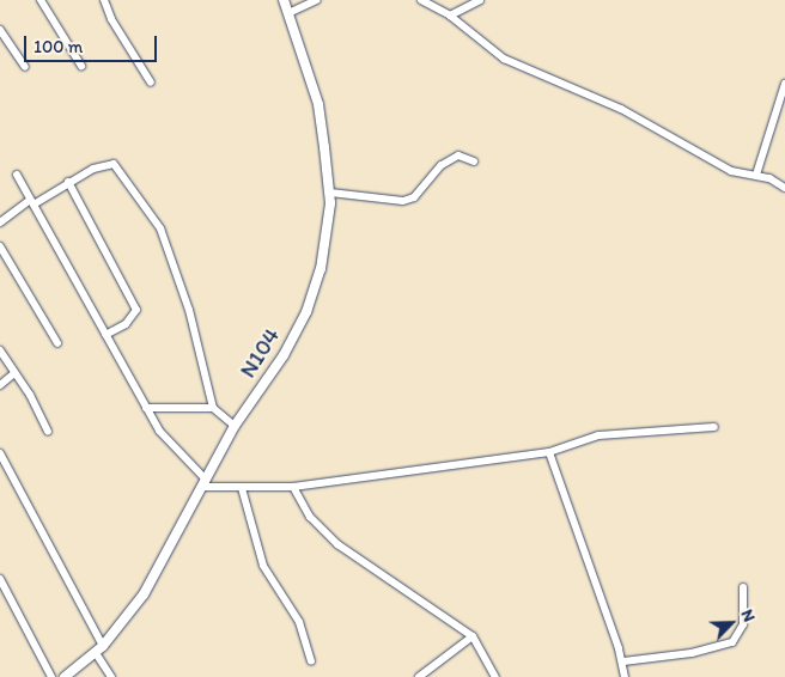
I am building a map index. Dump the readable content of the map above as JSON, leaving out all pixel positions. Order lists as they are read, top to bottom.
{
  "streets": {
    "street": ["N104"]
  },
  "scale_bar": "100 m",
  "north": "top right"
}
